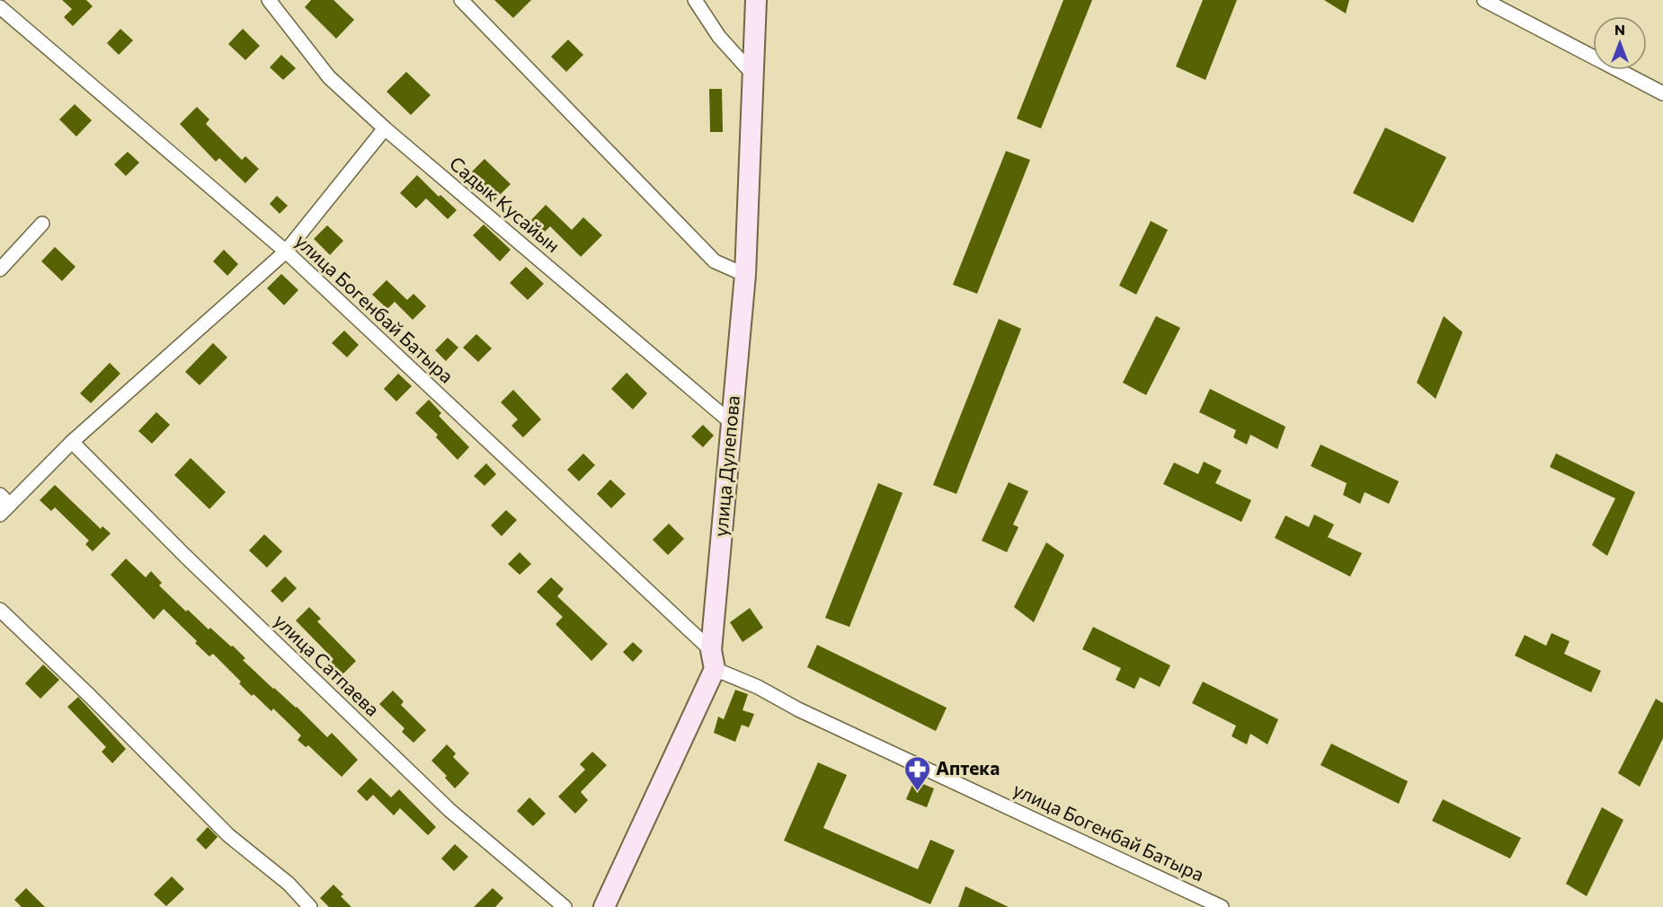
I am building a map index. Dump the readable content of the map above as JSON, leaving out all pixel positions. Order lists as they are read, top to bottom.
{
  "streets": {
    "street": [
      "Садык Кусайын",
      "улица Богенбай Батыра",
      "улица Дулепова",
      "улица Сатпаева"
    ]
  },
  "crossings": [
    ["Садык Кусайын", "улица Дулепова"],
    ["улица Богенбай Батыра", "улица Дулепова"]
  ],
  "places": {
    "pharmacy": ["Аптека"]
  },
  "north": "top"
}
